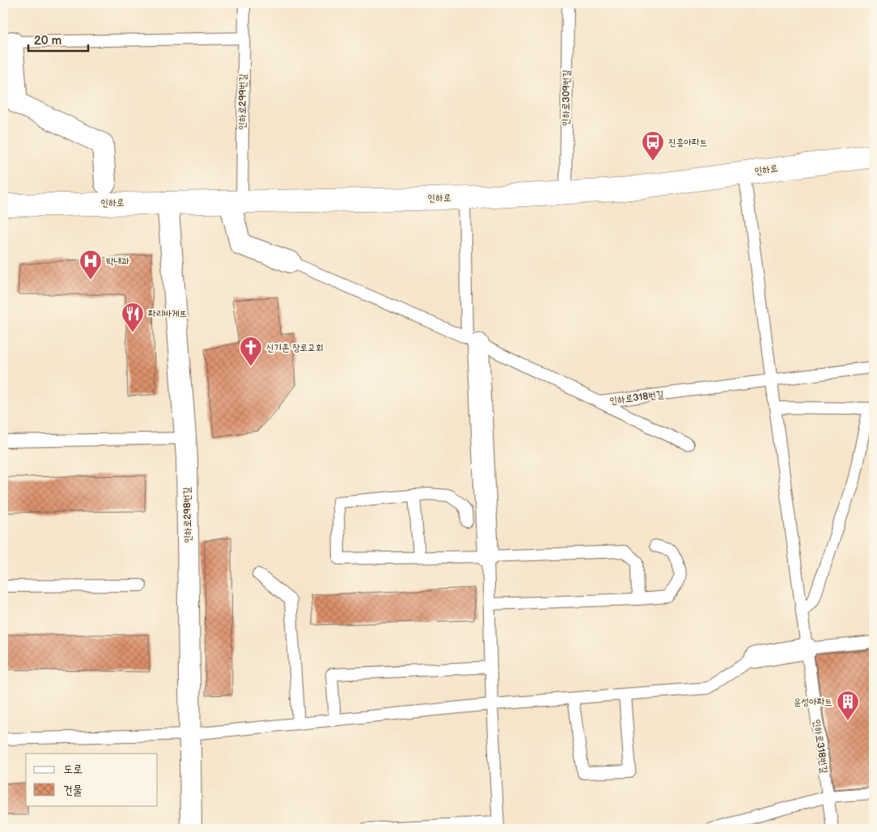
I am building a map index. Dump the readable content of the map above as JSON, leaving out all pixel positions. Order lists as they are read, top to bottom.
{
  "streets": {
    "main road": ["인하로"],
    "street": ["인하로298번길"],
    "lane": ["인하로309번길", "인하로299번길", "인하로318번길"]
  },
  "crossings": [
    ["인하로309번길", "인하로"],
    ["인하로299번길", "인하로"],
    ["인하로", "인하로318번길"],
    ["인하로", "인하로298번길"]
  ],
  "places": {
    "bus stop": ["진흥아파트"],
    "hospital": ["박내과"],
    "restaurant": ["파리바게뜨"],
    "church": ["신기촌 장로교회"],
    "building": ["윤성아파트"]
  },
  "legend": ["도로", "건물"],
  "scale_bar": "20 m"
}
